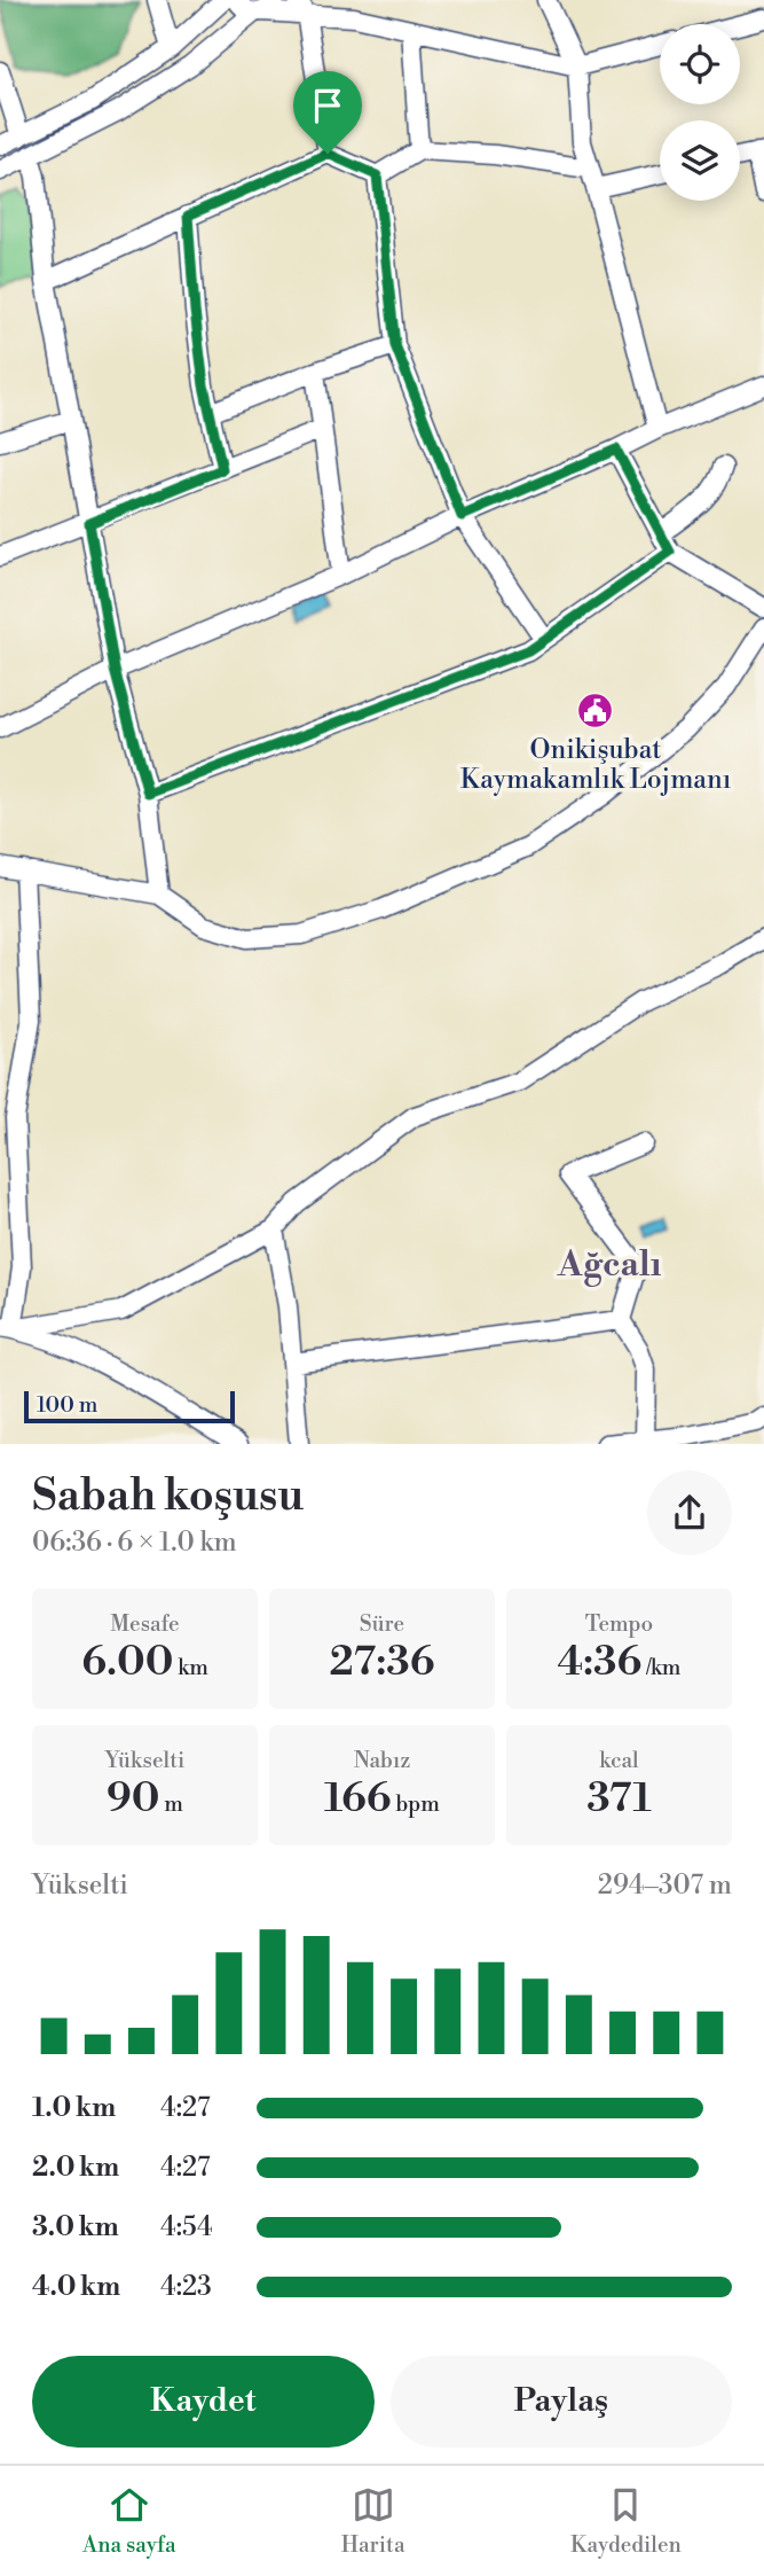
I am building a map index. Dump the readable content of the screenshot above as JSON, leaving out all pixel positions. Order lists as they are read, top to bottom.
{
  "districts": ["Ağcalı"],
  "places": {
    "public building": ["Onikişubat Kaymakamlık Lojmanı"]
  },
  "scale_bar": "100 m",
  "page": {
    "scale": "100 m",
    "heading": ["Sabah koşusu", "06:36 · 6 × 1.0 km"],
    "stats": [
      ["Mesafe", "6.00 km"],
      ["Süre", "27:36"],
      ["Tempo", "4:36 /km"],
      ["Yükselti", "90 m"],
      ["Nabız", "166 bpm"],
      ["kcal", "371"]
    ],
    "chart": ["Yükselti", "294–307 m"],
    "list": [
      {
        "name": "1.0 km",
        "note": "4:27"
      },
      {
        "name": "2.0 km",
        "note": "4:27"
      },
      {
        "name": "3.0 km",
        "note": "4:54"
      },
      {
        "name": "4.0 km",
        "note": "4:23"
      }
    ],
    "buttons": ["Kaydet", "Paylaş"],
    "tabs": ["Ana sayfa", "Harita", "Kaydedilen"]
  }
}
